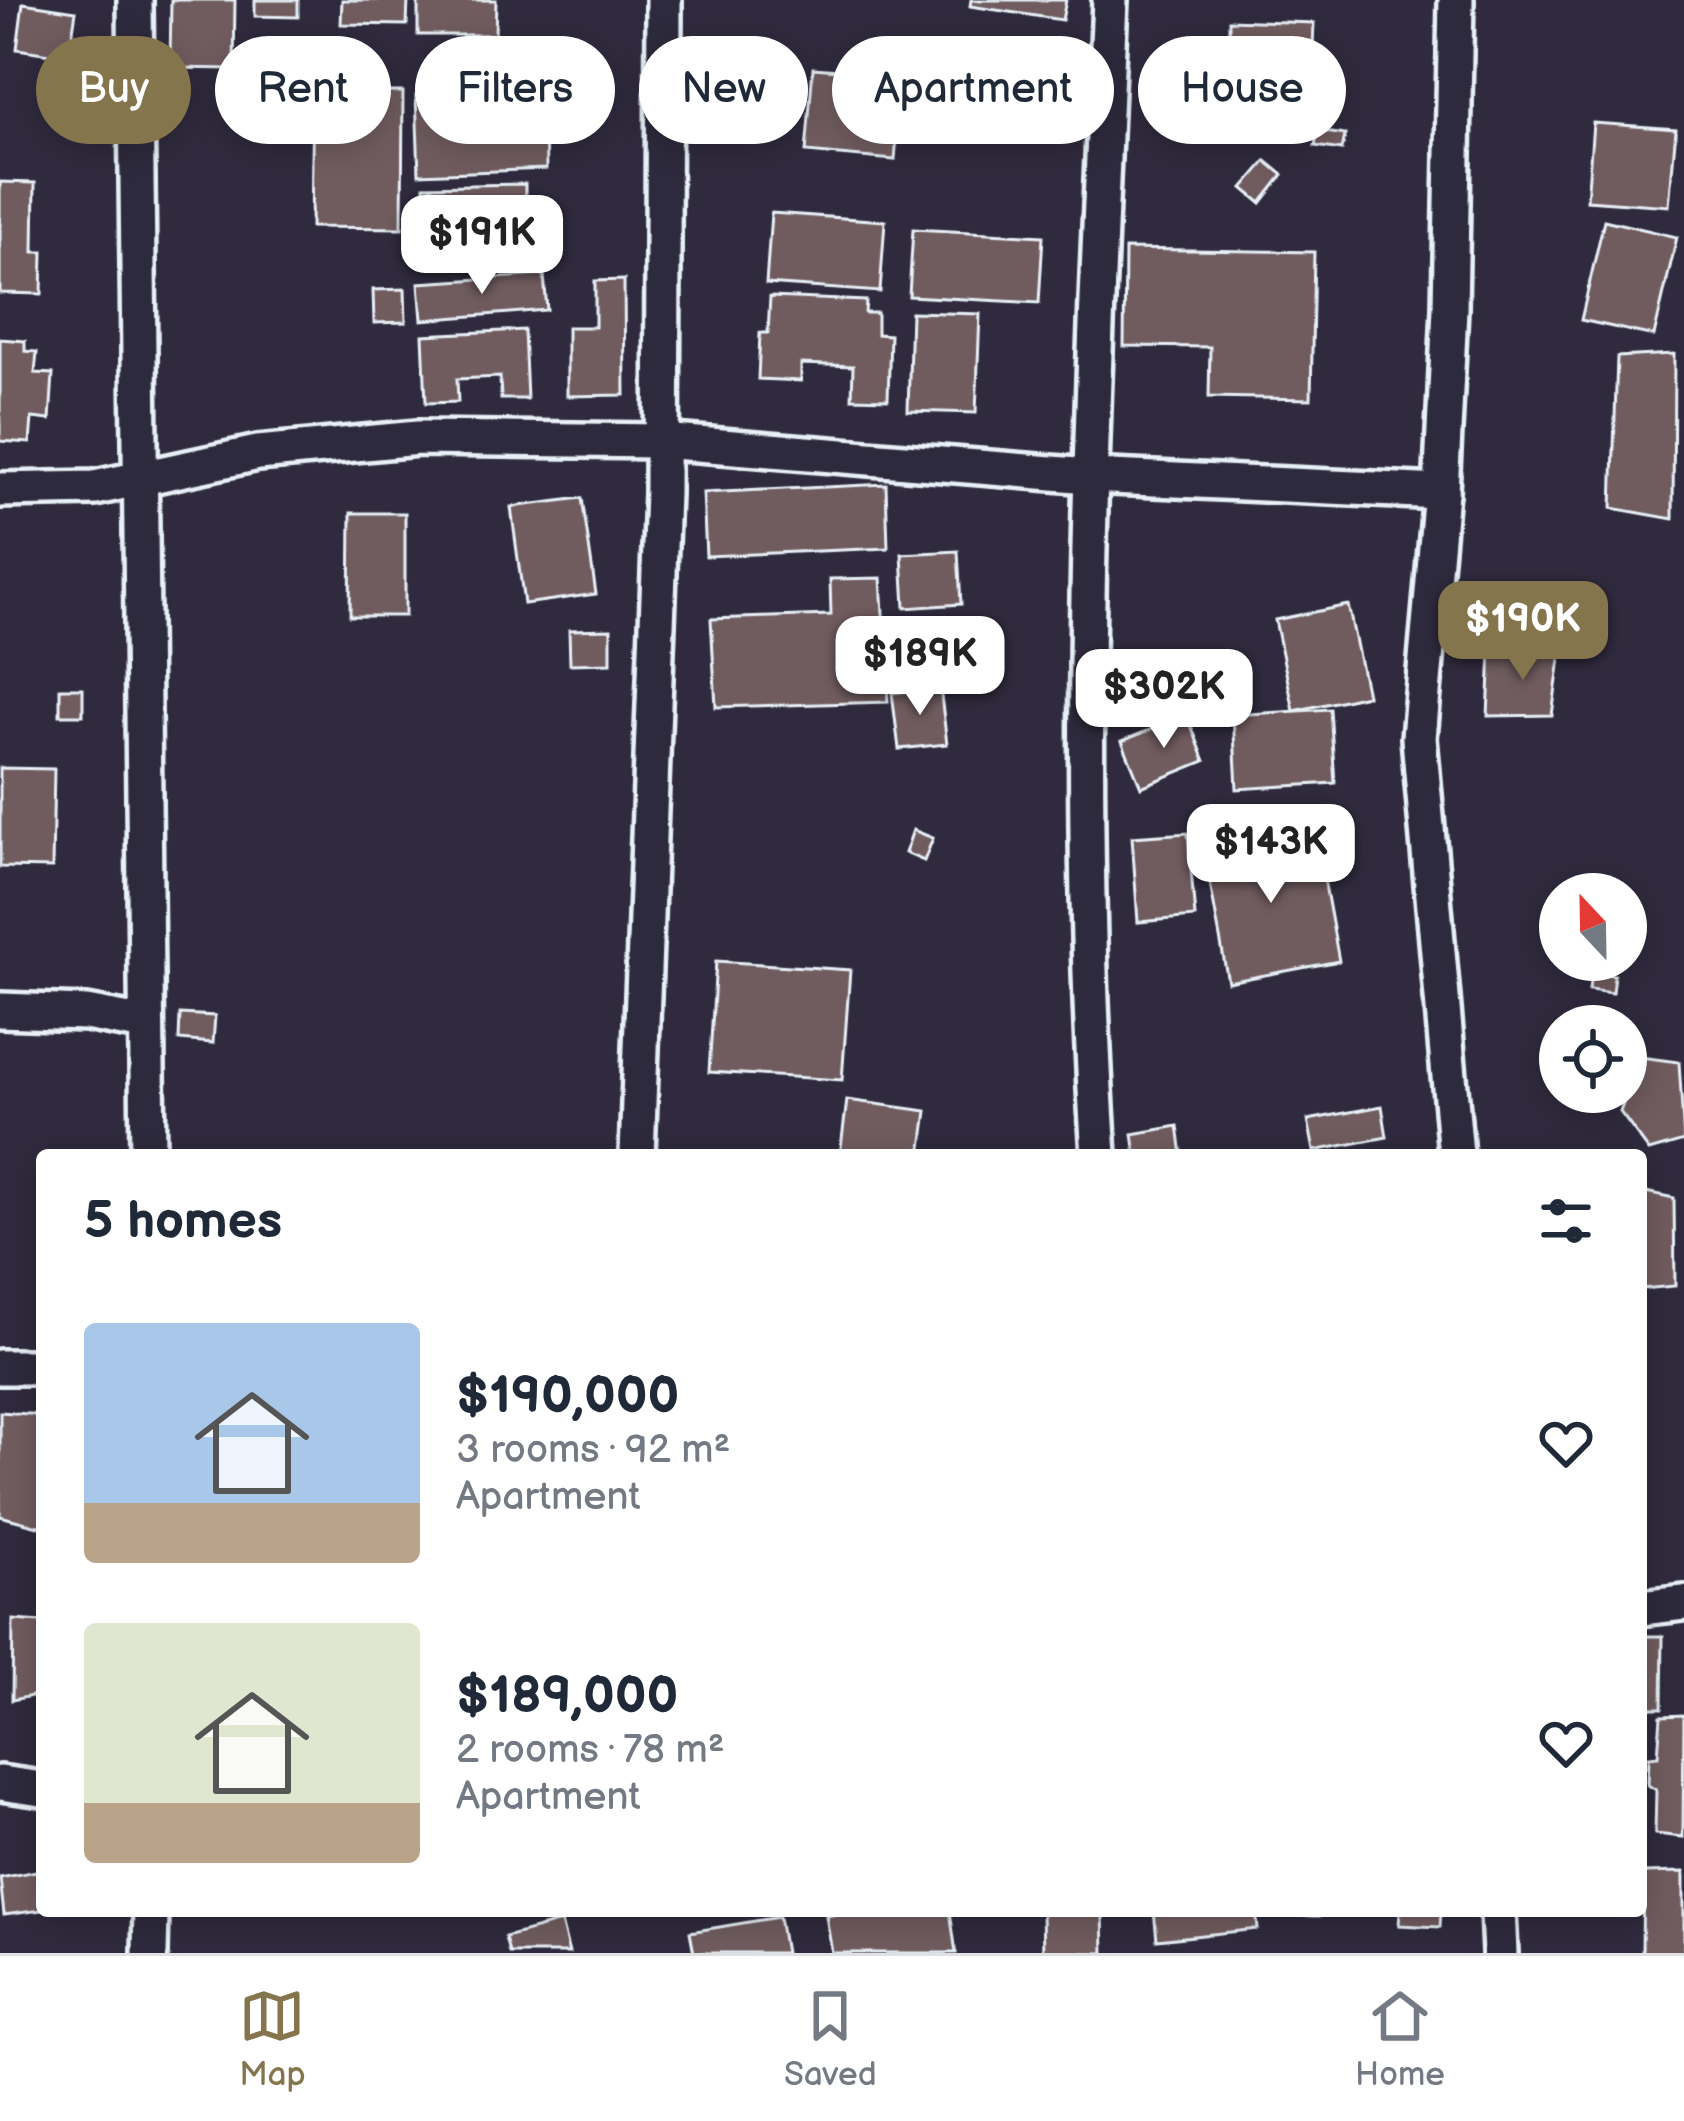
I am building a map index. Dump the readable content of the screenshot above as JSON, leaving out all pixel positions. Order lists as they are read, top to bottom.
{
  "north": "top",
  "page": {
    "chip": [
      "Buy",
      "Rent",
      "Filters",
      "New",
      "Apartment",
      "House"
    ],
    "price": [
      "$191K",
      "$190K",
      "$189K",
      "$302K",
      "$143K"
    ],
    "heading": "5 homes",
    "list": [
      {
        "name": "$190,000",
        "note": "3 rooms · 92 m² · Apartment"
      },
      {
        "name": "$189,000",
        "note": "2 rooms · 78 m² · Apartment"
      }
    ],
    "tabs": ["Map", "Saved", "Home"]
  }
}
